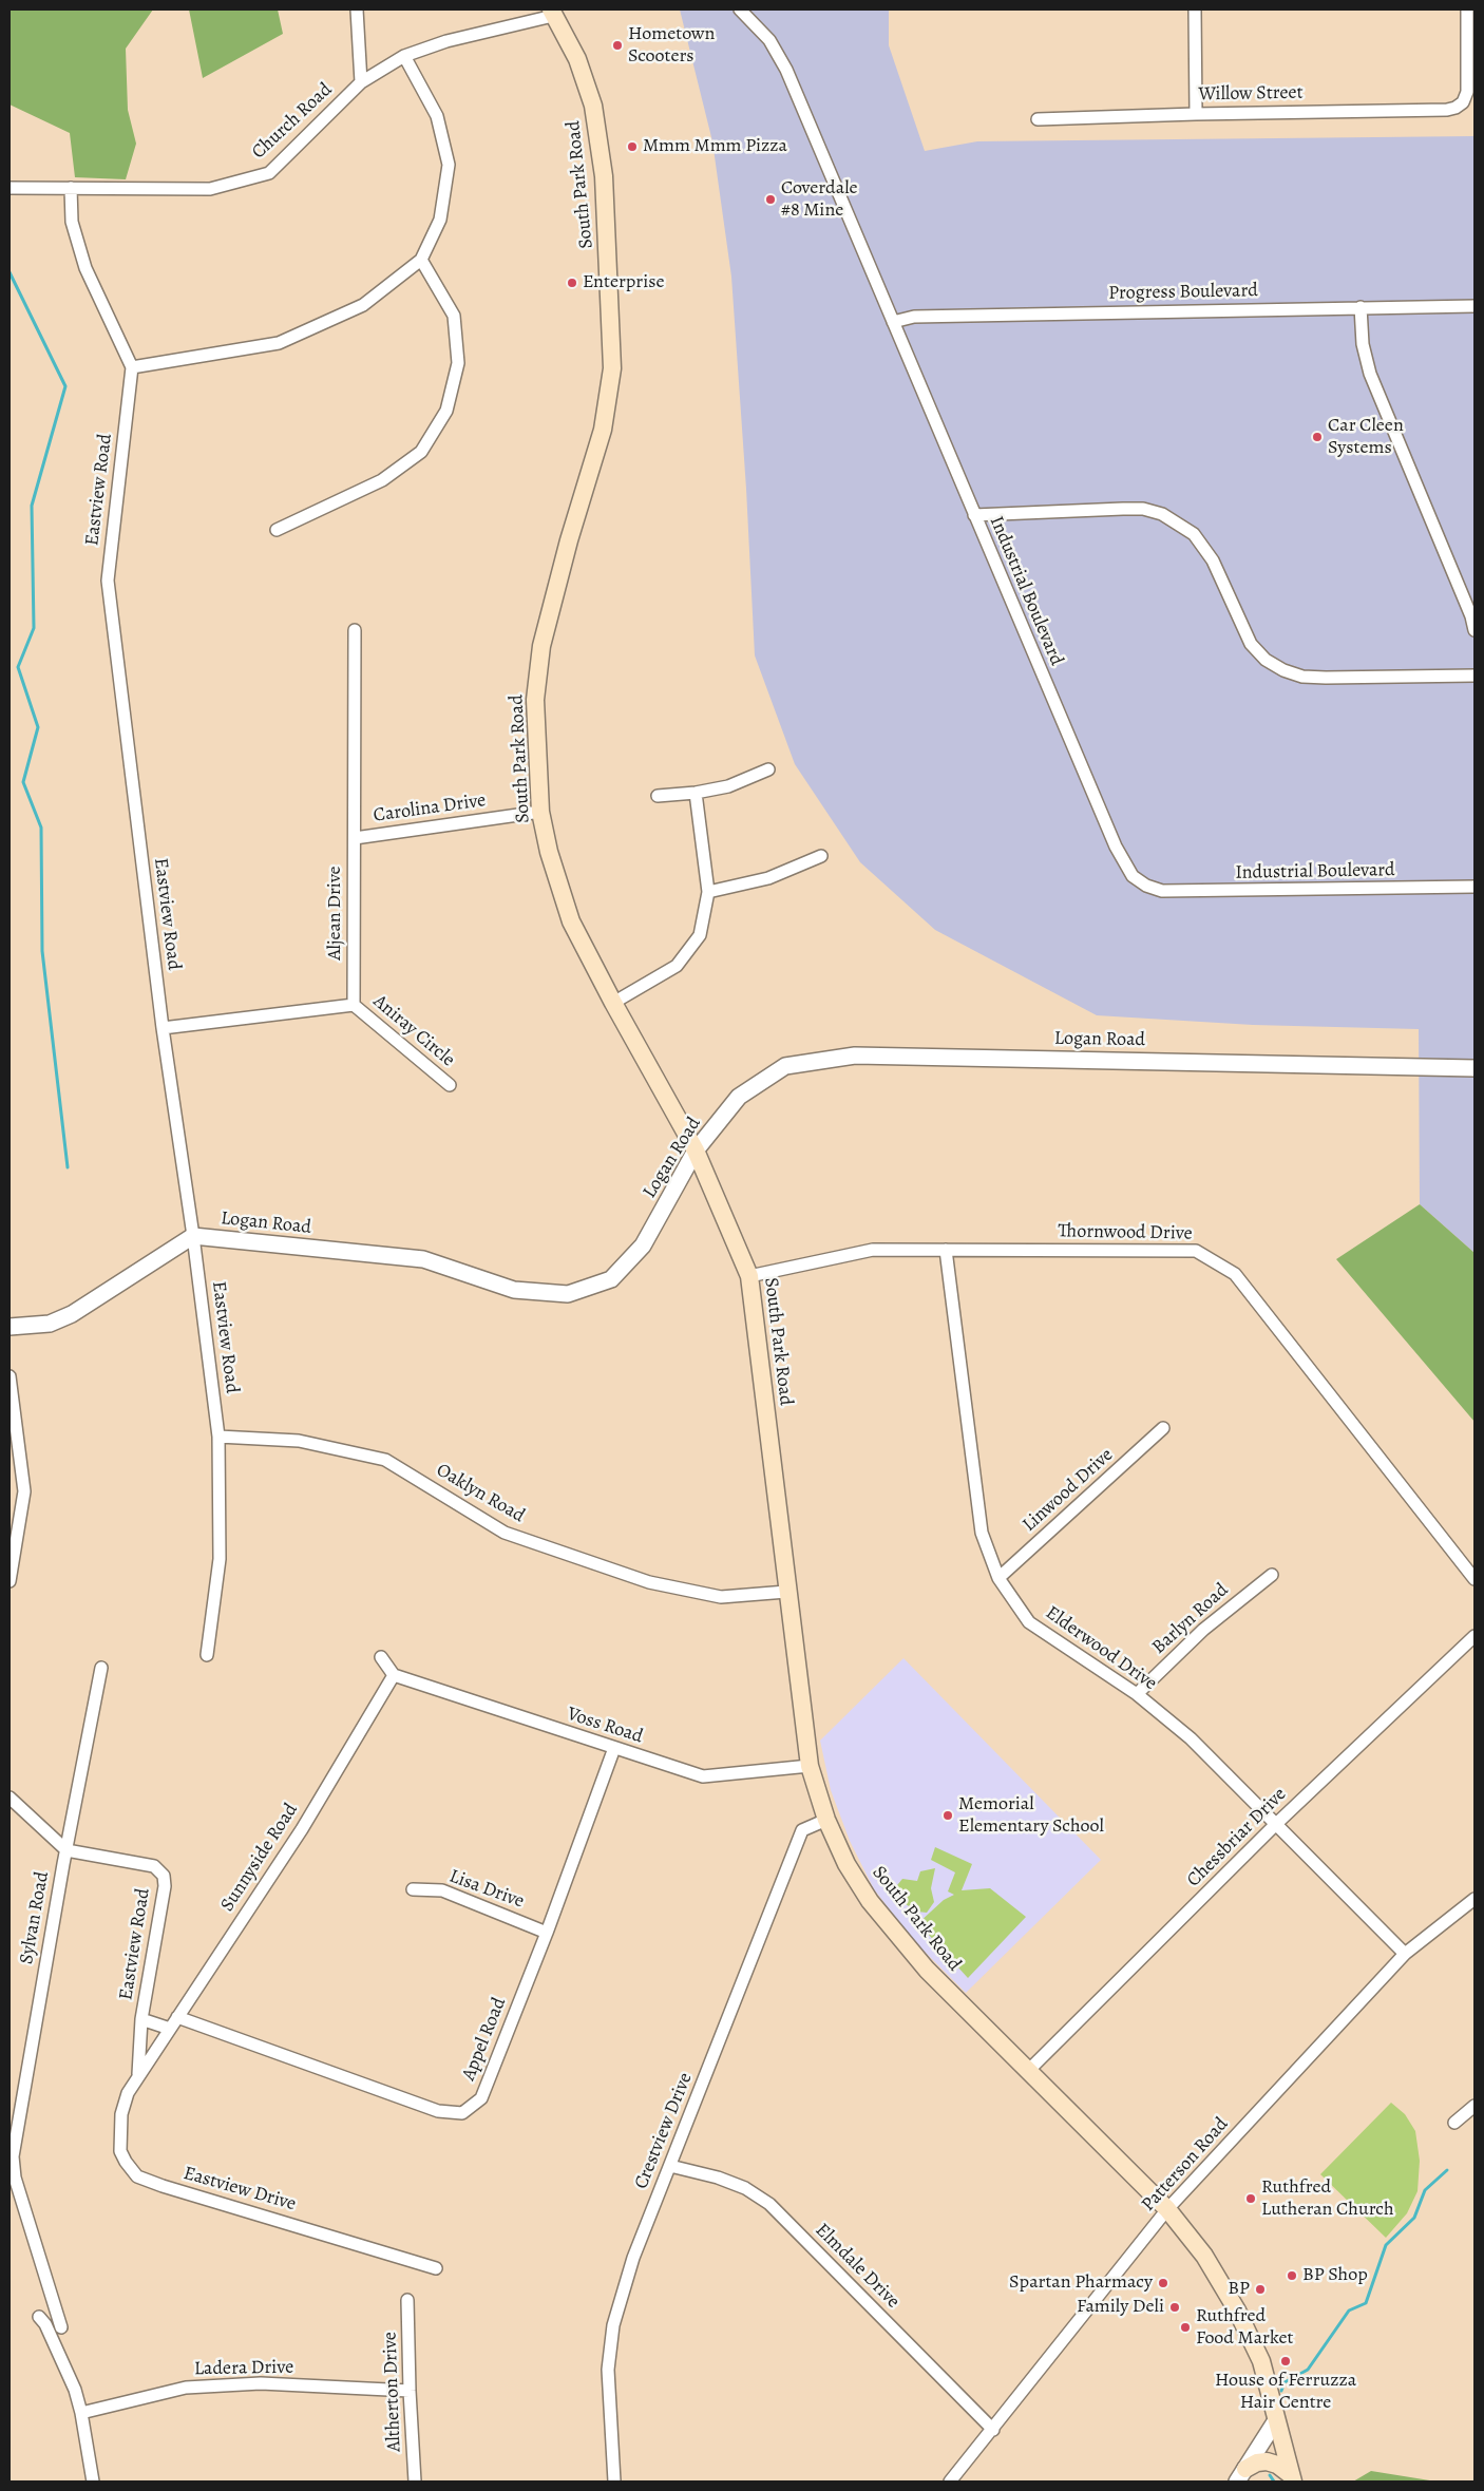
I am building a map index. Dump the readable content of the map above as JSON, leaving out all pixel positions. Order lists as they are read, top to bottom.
{
  "streets": {
    "main road": ["South Park Road"],
    "street": [
      "Willow Street",
      "Church Road",
      "Progress Boulevard",
      "Eastview Road",
      "Industrial Boulevard",
      "Carolina Drive",
      "Aljean Drive",
      "Aniray Circle",
      "Logan Road",
      "Thornwood Drive",
      "Linwood Drive",
      "Oaklyn Road",
      "Barlyn Road",
      "Elderwood Drive",
      "Voss Road",
      "Chessbriar Drive",
      "Sunnyside Road",
      "Lisa Drive",
      "Sylvan Road",
      "Appel Road",
      "Crestview Drive",
      "Patterson Road",
      "Eastview Drive",
      "Elmdale Drive",
      "Ladera Drive",
      "Altherton Drive"
    ]
  },
  "crossings": [
    ["Church Road", "South Park Road"],
    ["South Park Road", "Carolina Drive"],
    ["South Park Road", "Logan Road"],
    ["South Park Road", "Thornwood Drive"],
    ["South Park Road", "Oaklyn Road"],
    ["South Park Road", "Voss Road"],
    ["South Park Road", "Chessbriar Drive"],
    ["South Park Road", "Crestview Drive"],
    ["South Park Road", "Patterson Road"],
    ["Progress Boulevard", "Industrial Boulevard"],
    ["Eastview Road", "Logan Road"],
    ["Eastview Road", "Oaklyn Road"],
    ["Eastview Road", "Sunnyside Road"],
    ["Eastview Road", "Sylvan Road"],
    ["Eastview Road", "Eastview Drive"],
    ["Carolina Drive", "Aljean Drive"],
    ["Aljean Drive", "Aniray Circle"],
    ["Thornwood Drive", "Elderwood Drive"],
    ["Linwood Drive", "Elderwood Drive"],
    ["Barlyn Road", "Elderwood Drive"],
    ["Elderwood Drive", "Chessbriar Drive"],
    ["Elderwood Drive", "Patterson Road"],
    ["Voss Road", "Sunnyside Road"],
    ["Voss Road", "Appel Road"],
    ["Sunnyside Road", "Appel Road"],
    ["Sunnyside Road", "Eastview Drive"],
    ["Lisa Drive", "Appel Road"],
    ["Crestview Drive", "Elmdale Drive"],
    ["Patterson Road", "Elmdale Drive"],
    ["Ladera Drive", "Altherton Drive"]
  ],
  "places": [
    "Hometown Scooters",
    "Mmm Mmm Pizza",
    "Coverdale #8 Mine",
    "Enterprise",
    "Car Cleen Systems",
    "Memorial Elementary School",
    "Ruthfred Lutheran Church",
    "BP Shop",
    "Spartan Pharmacy",
    "BP",
    "Family Deli",
    "Ruthfred Food Market",
    "House of Ferruzza Hair Centre"
  ]
}
